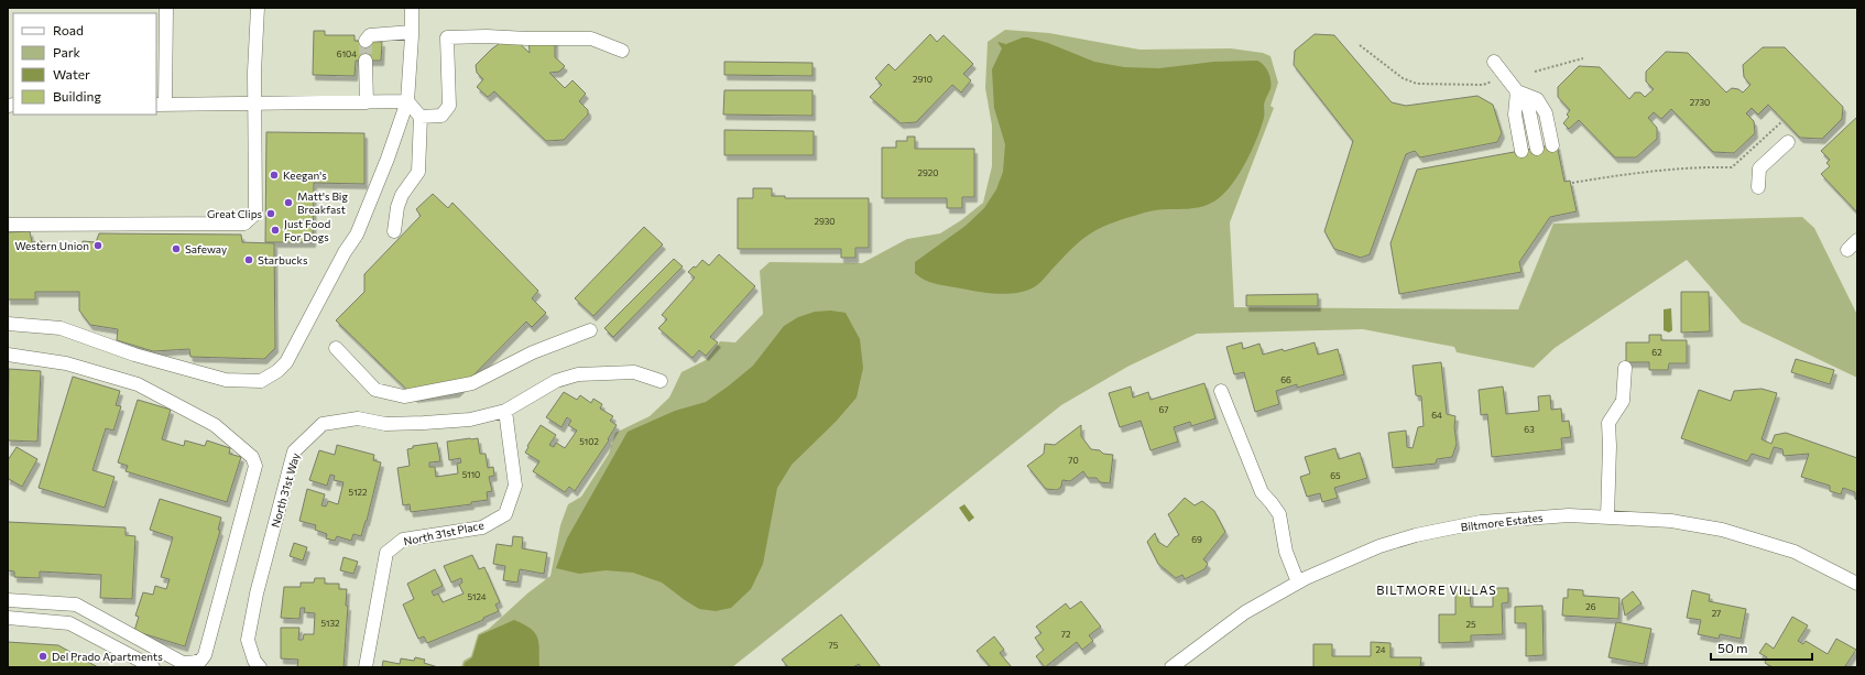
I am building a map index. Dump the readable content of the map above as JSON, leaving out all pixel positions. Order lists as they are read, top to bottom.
{
  "streets": {
    "street": ["North 31st Way", "Biltmore Estates", "North 31st Place"]
  },
  "crossings": [
    ["North 31st Way", "North 31st Place"]
  ],
  "districts": ["BILTMORE VILLAS"],
  "places": [
    "Keegan's",
    "Matt's Big Breakfast",
    "Great Clips",
    "Just Food For Dogs",
    "Western Union",
    "Safeway",
    "Starbucks",
    "Del Prado Apartments"
  ],
  "house_numbers": [
    "6104",
    "2910",
    "2730",
    "2920",
    "2930",
    "62",
    "66",
    "67",
    "64",
    "63",
    "5102",
    "70",
    "5110",
    "65",
    "5122",
    "69",
    "5124",
    "26",
    "27",
    "5132",
    "25",
    "72",
    "75",
    "24"
  ],
  "legend": [
    "Road",
    "Park",
    "Water",
    "Building"
  ],
  "scale_bar": "50 m"
}
